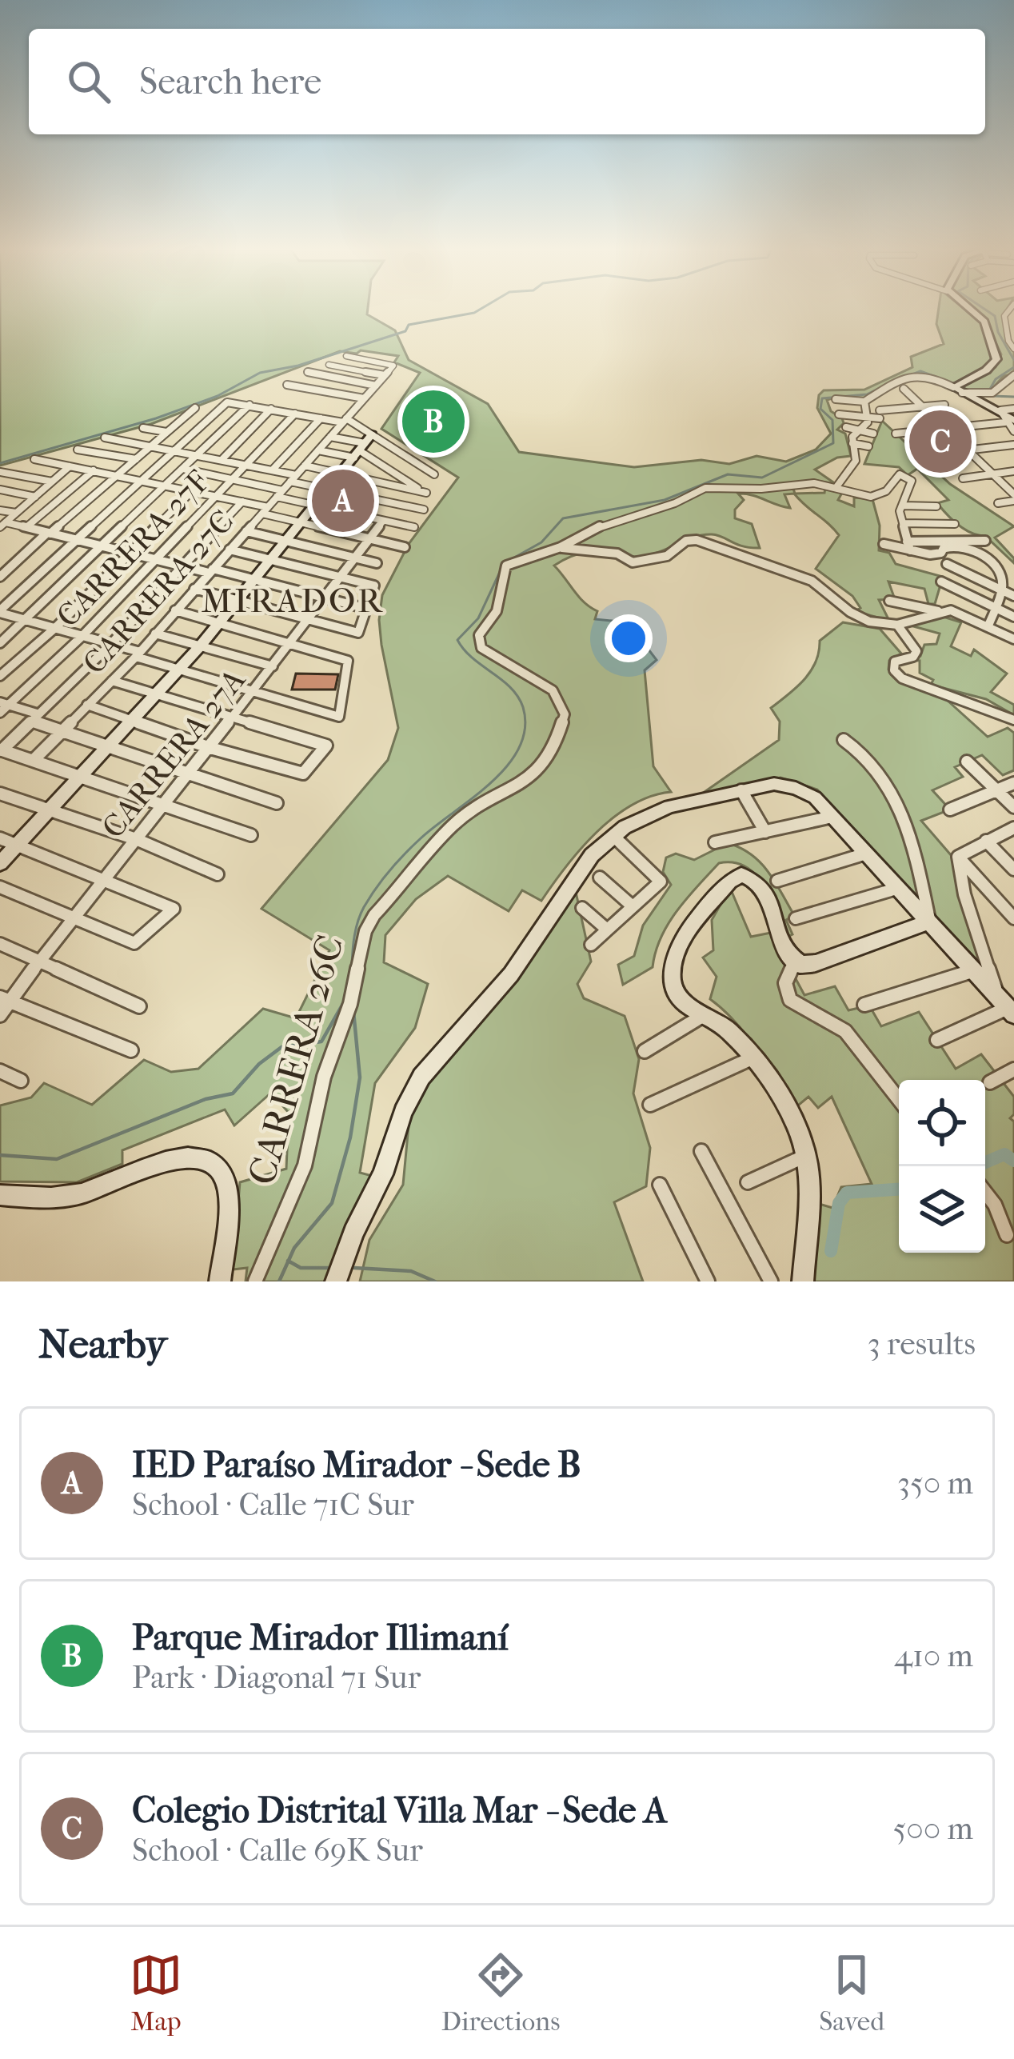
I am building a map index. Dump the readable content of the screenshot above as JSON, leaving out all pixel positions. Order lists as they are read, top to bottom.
{
  "streets": {
    "street": [
      "CARRERA 27F",
      "CARRERA 27C",
      "CARRERA 27A",
      "CARRERA 26C"
    ]
  },
  "districts": ["MIRADOR"],
  "page": {
    "search": "Search here",
    "pins": ["B", "C", "A"],
    "heading": ["Nearby", "3 results"],
    "list": [
      {
        "mark": "A",
        "name": "IED Paraíso Mirador - Sede B",
        "note": "School · Calle 71C Sur",
        "value": "350 m"
      },
      {
        "mark": "B",
        "name": "Parque Mirador Illimaní",
        "note": "Park · Diagonal 71 Sur",
        "value": "410 m"
      },
      {
        "mark": "C",
        "name": "Colegio Distrital Villa Mar - Sede A",
        "note": "School · Calle 69K Sur",
        "value": "500 m"
      }
    ],
    "nav": ["Map", "Directions", "Saved"]
  }
}
